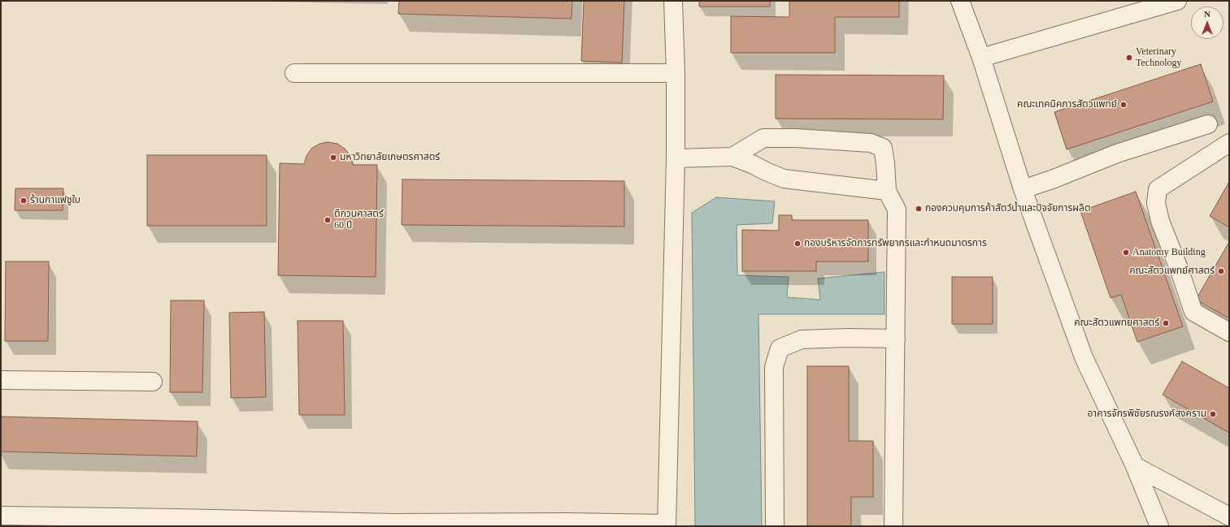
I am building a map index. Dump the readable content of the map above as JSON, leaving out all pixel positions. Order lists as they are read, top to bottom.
{
  "places": [
    "Veterinary Technology",
    "คณะเทคนิคการสัตวแพทย์",
    "มหาวิทยาลัยเกษตรศาสตร์",
    "ร้านกาแฟชูใบ",
    "กองควบคุมการค้าสัตว์น้ำและปัจจัยการผลิต",
    "ตึกวนศาสตร์ 60 ปี",
    "กองบริหารจัดการทรัพยากรและกำหนดมาตรการ",
    "Anatomy Building",
    "คณะสัตวแพทย์ศาสตร์",
    "คณะสัตวแพทยศาสตร์",
    "อาคารจักรพิชัยรณรงค์สงคราม"
  ],
  "north": "top"
}
